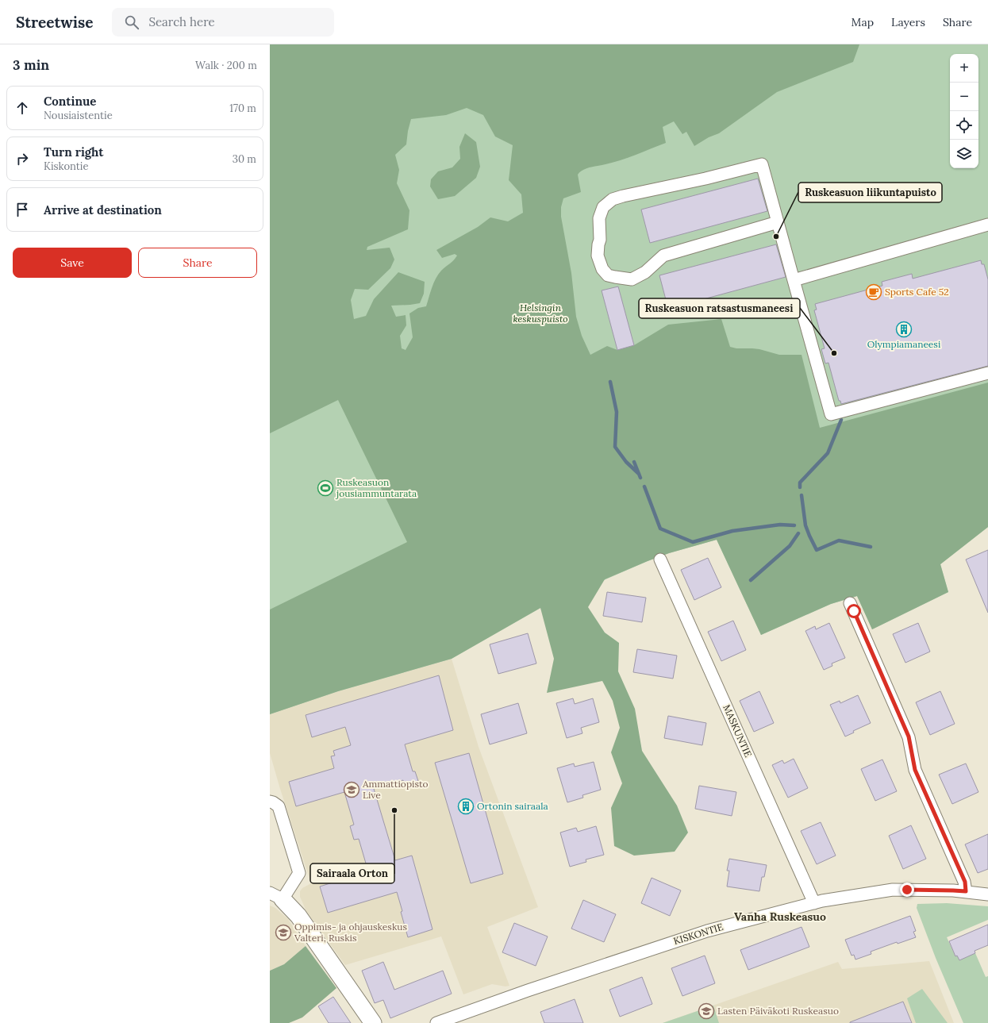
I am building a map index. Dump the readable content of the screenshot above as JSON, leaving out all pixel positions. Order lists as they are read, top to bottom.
{
  "streets": {
    "street": ["MASKUNTIE", "KISKONTIE"]
  },
  "crossings": [
    ["MASKUNTIE", "KISKONTIE"]
  ],
  "districts": ["Vanha Ruskeasuo"],
  "parks": ["Helsingin keskuspuisto"],
  "places": {
    "other": ["Ruskeasuon liikuntapuisto", "Ruskeasuon ratsastusmaneesi", "Sairaala Orton"],
    "cafe": ["Sports Cafe 52"],
    "building": ["Olympiamaneesi", "Ortonin sairaala"],
    "sports": ["Ruskeasuon jousiammuntarata"],
    "school or university": ["Ammattiopisto Live", "Oppimis- ja ohjauskeskus Valteri, Ruskis", "Lasten Päiväkoti Ruskeasuo"]
  },
  "page": {
    "header": "Streetwise",
    "search": "Search here",
    "nav": ["Map", "Layers", "Share"],
    "heading": ["3 min", "Walk · 200 m"],
    "map_buttons": ["+", "−"],
    "list": [
      ["Continue", "Nousiaistentie", "170 m"],
      ["Turn right", "Kiskontie", "30 m"],
      "Arrive at destination"
    ],
    "buttons": ["Save", "Share"]
  }
}
